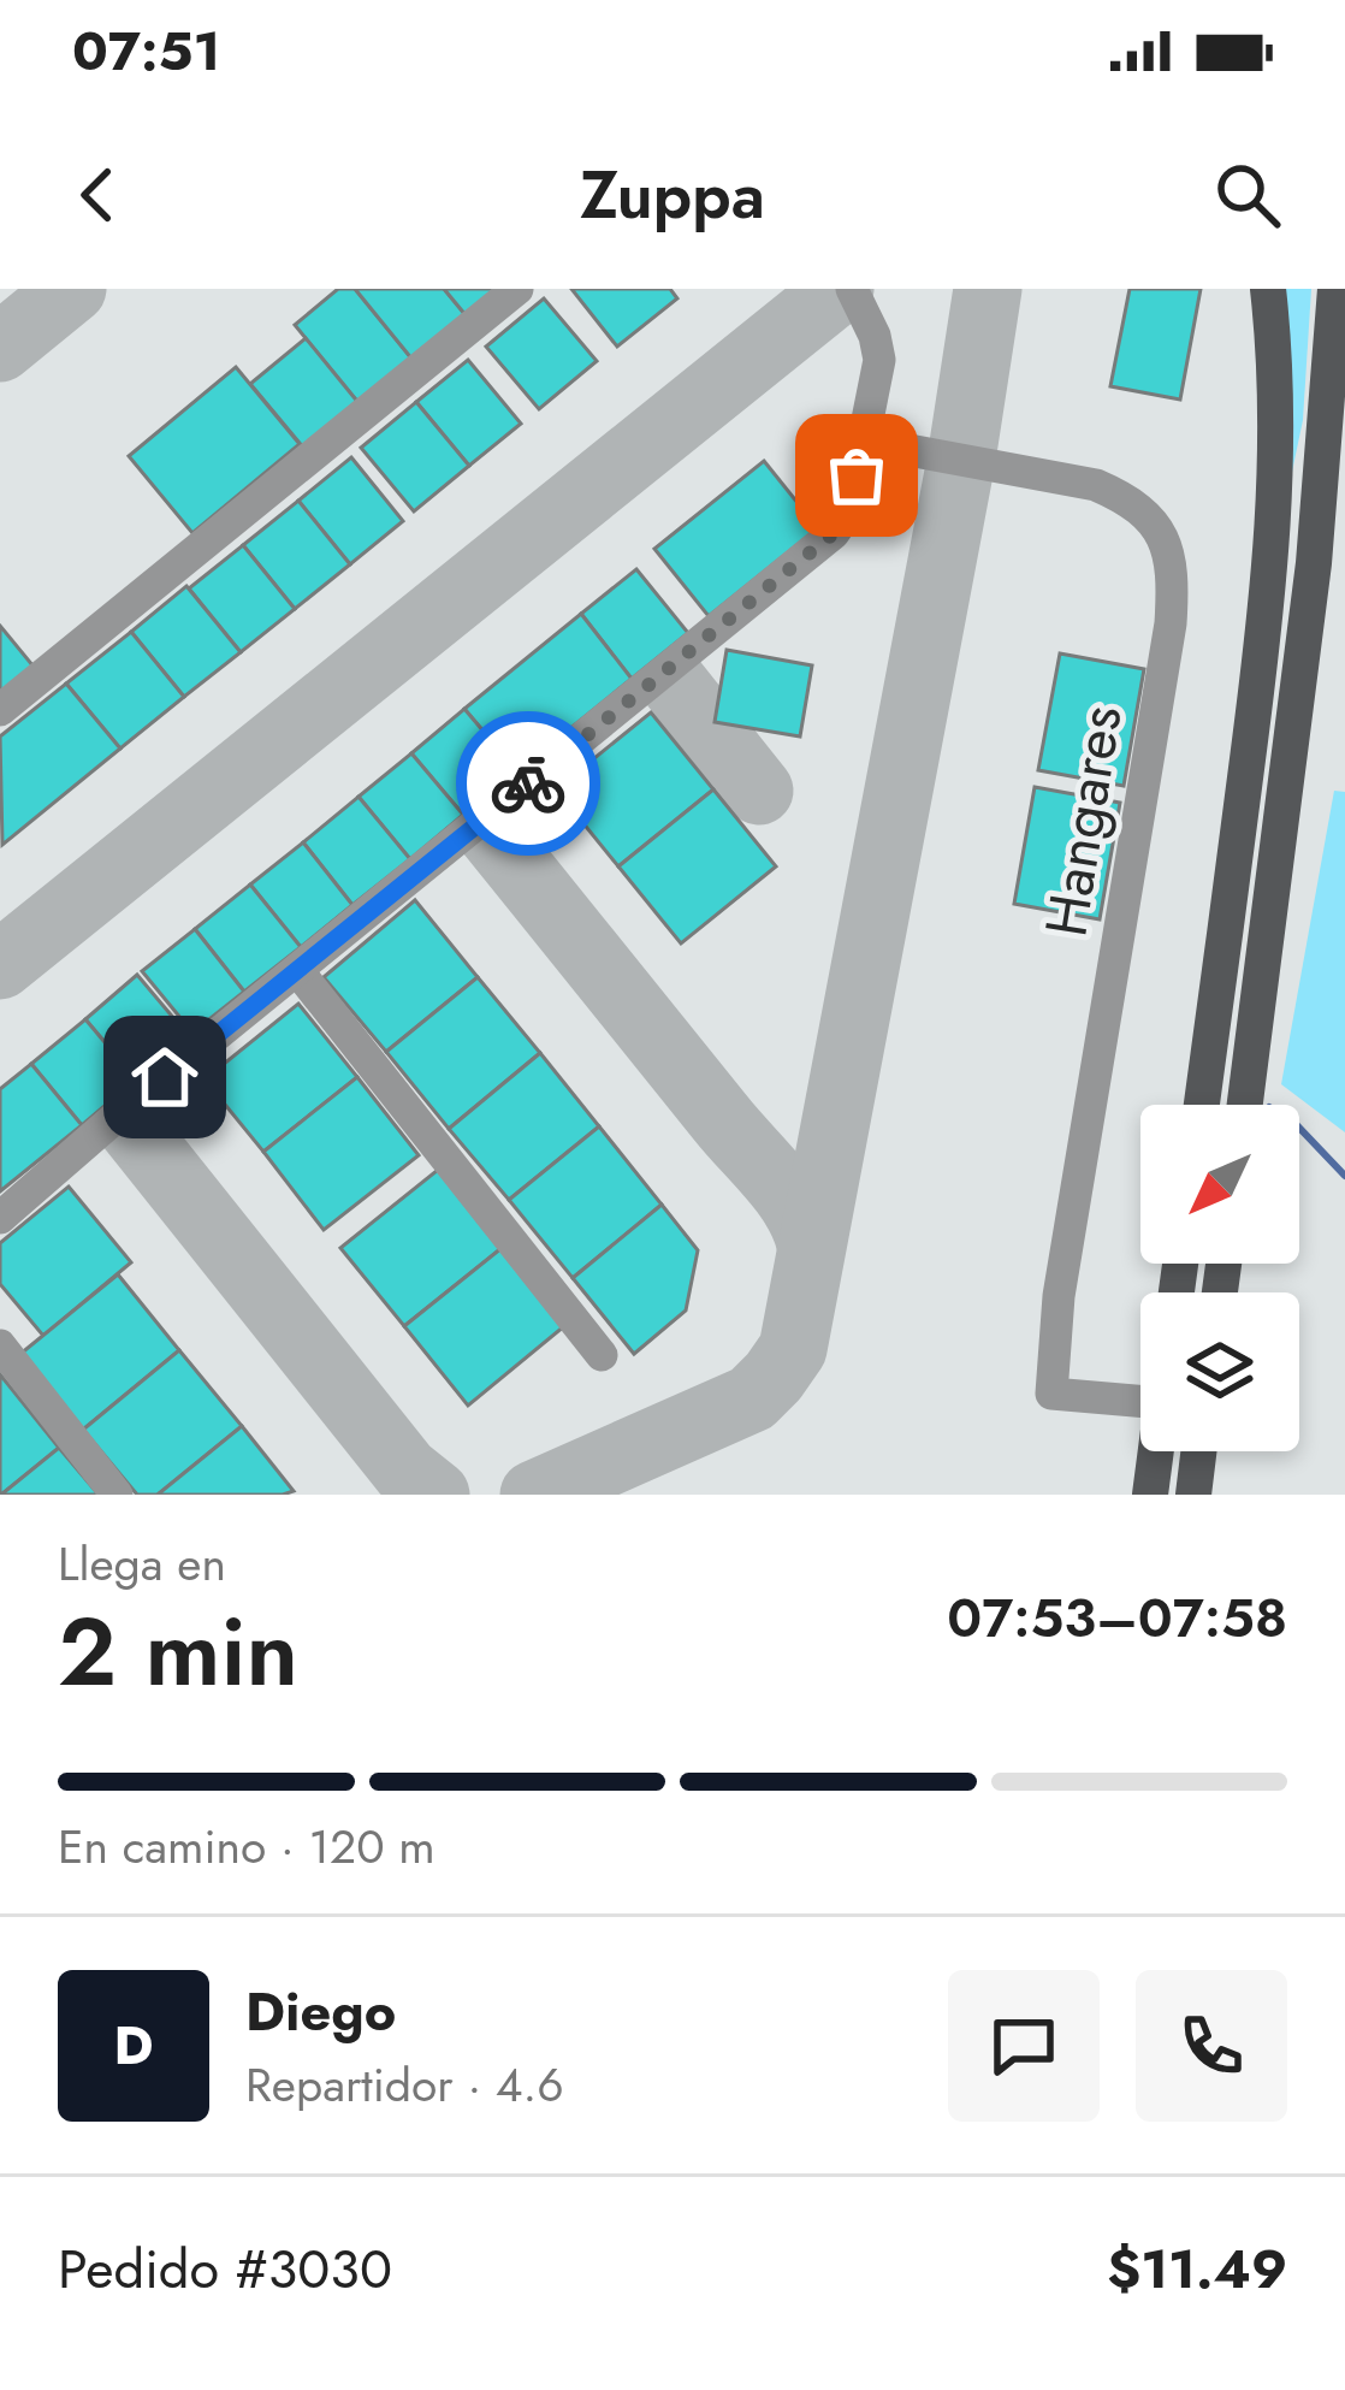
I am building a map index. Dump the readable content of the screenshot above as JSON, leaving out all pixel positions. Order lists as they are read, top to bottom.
{
  "streets": {
    "lane": ["Hangares"]
  },
  "north": "bottom left",
  "page": {
    "status": "07:51",
    "header": "Zuppa",
    "heading": ["2 min", "Llega en", "07:53–07:58"],
    "panel": [
      "Diego",
      "Repartidor · 4.6",
      "Pedido #3030",
      "$11.49"
    ],
    "bar": "En camino · 120 m",
    "round": "D"
  }
}
